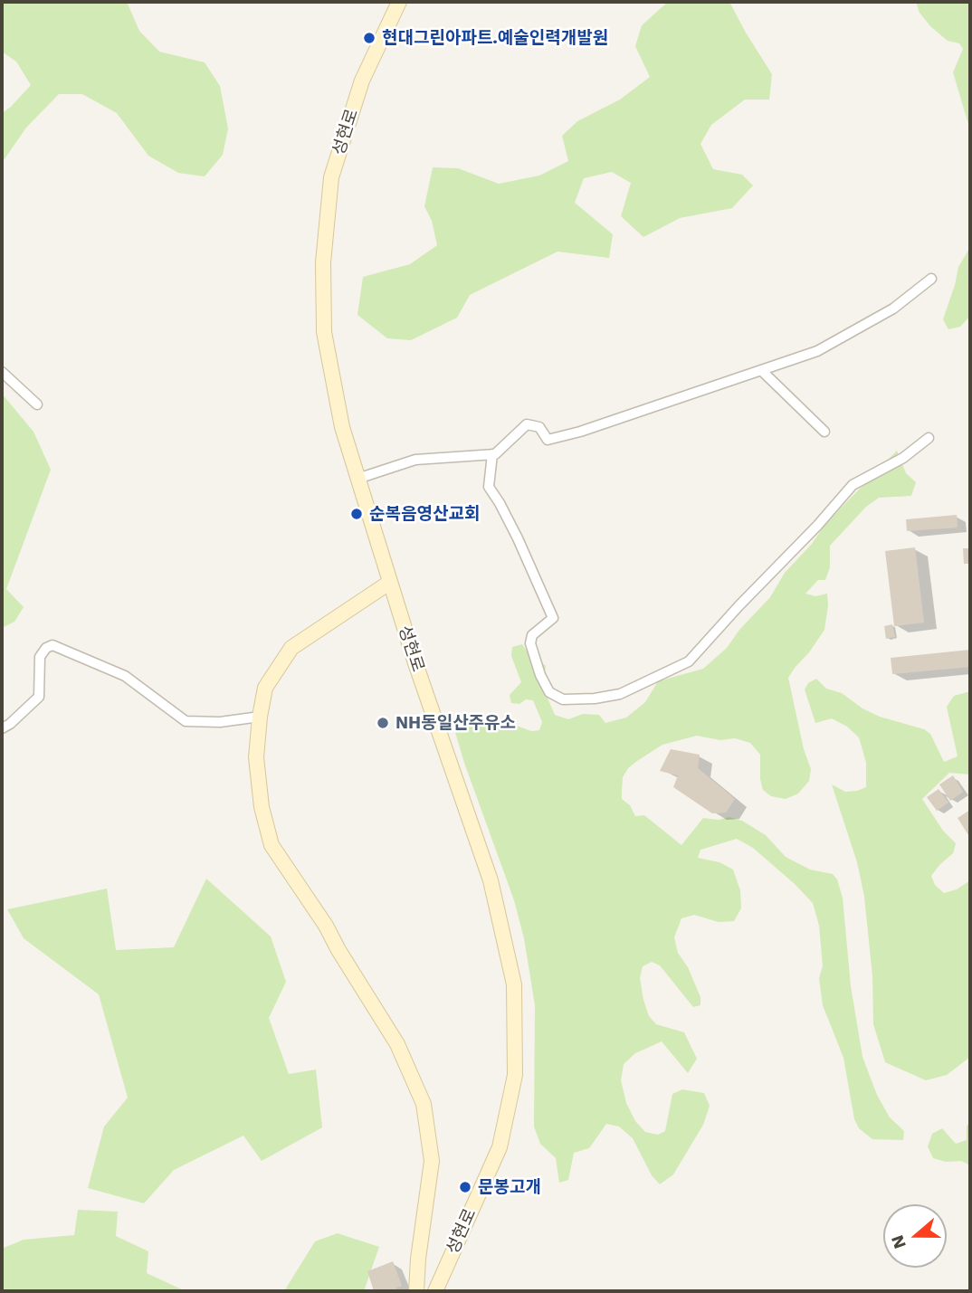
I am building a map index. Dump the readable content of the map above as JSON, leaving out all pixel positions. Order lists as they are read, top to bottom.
{
  "streets": {
    "main road": ["성현로"]
  },
  "places": [
    "현대그린아파트.예술인력개발원",
    "순복음영산교회",
    "NH동일산주유소",
    "문봉고개"
  ],
  "north": "left"
}
